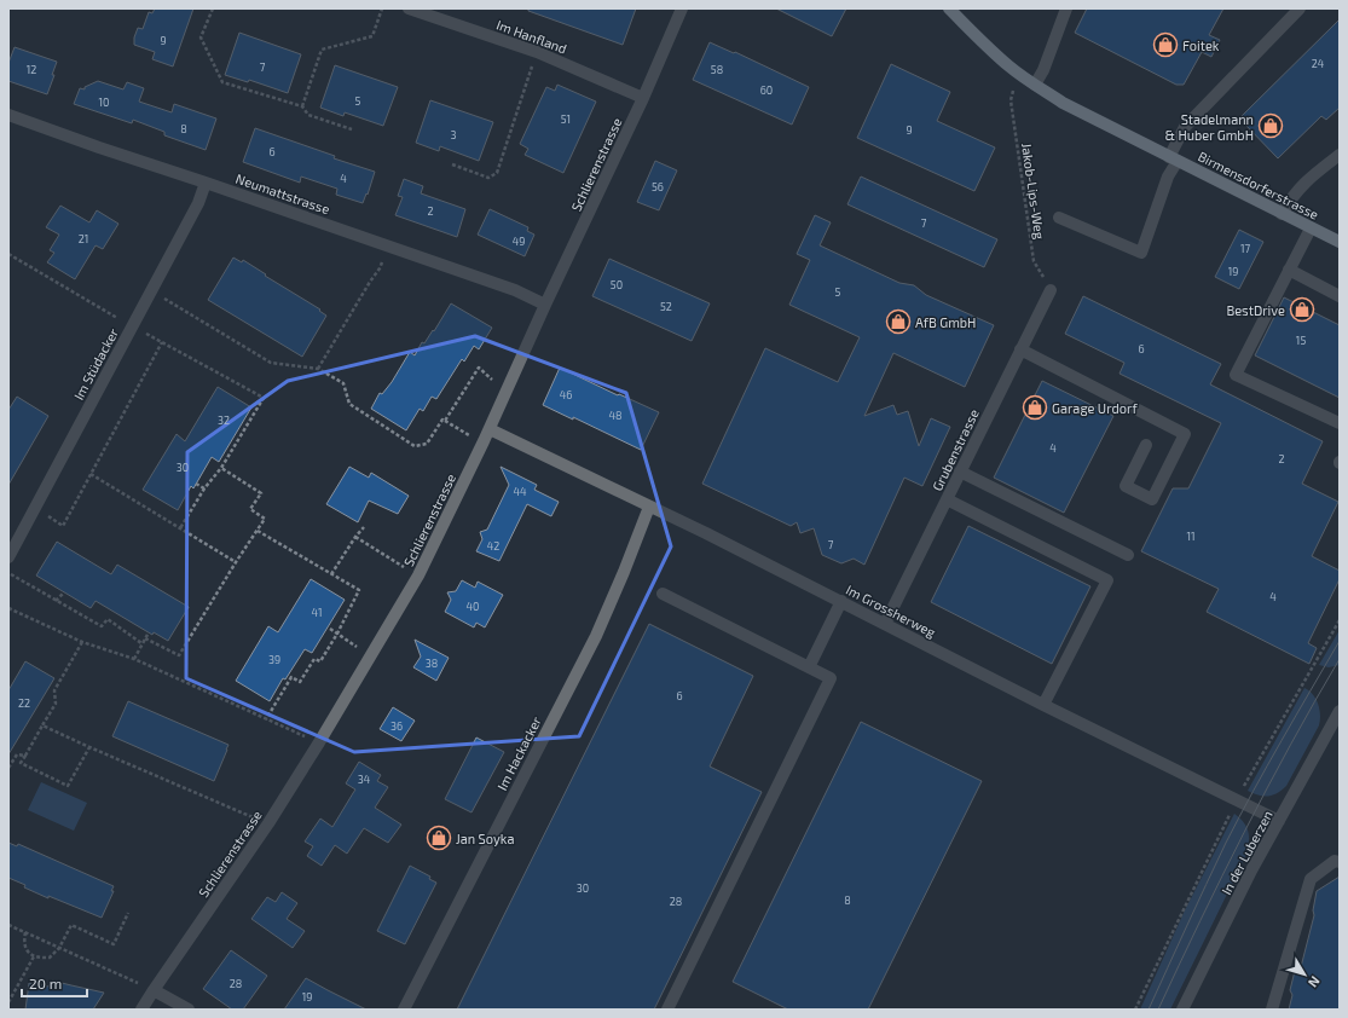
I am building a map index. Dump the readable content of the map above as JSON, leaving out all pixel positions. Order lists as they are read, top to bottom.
{
  "streets": {
    "main road": ["Birmensdorferstrasse"],
    "street": [
      "Im Hanfland",
      "Schlierenstrasse",
      "Neumattstrasse",
      "Im Stüdacker",
      "Grubenstrasse",
      "Im Grossherweg",
      "Im Hackacker",
      "In der Luberzen"
    ],
    "path": ["Jakob-Lips-Weg"]
  },
  "crossings": [
    ["Im Hanfland", "Schlierenstrasse"],
    ["Schlierenstrasse", "Neumattstrasse"],
    ["Schlierenstrasse", "Im Grossherweg"],
    ["Jakob-Lips-Weg", "Grubenstrasse"],
    ["Neumattstrasse", "Im Stüdacker"],
    ["Grubenstrasse", "Im Grossherweg"],
    ["Im Grossherweg", "Im Hackacker"],
    ["Im Grossherweg", "In der Luberzen"]
  ],
  "places": {
    "shop": [
      "Foitek",
      "Stadelmann & Huber GmbH",
      "BestDrive",
      "AfB GmbH",
      "Garage Urdorf",
      "Jan Soyka"
    ]
  },
  "house_numbers": [
    "9",
    "24",
    "7",
    "12",
    "58",
    "60",
    "5",
    "10",
    "51",
    "8",
    "9",
    "3",
    "6",
    "4",
    "56",
    "2",
    "7",
    "21",
    "49",
    "17",
    "19",
    "50",
    "5",
    "52",
    "15",
    "6",
    "46",
    "48",
    "32",
    "4",
    "2",
    "30",
    "44",
    "11",
    "7",
    "42",
    "4",
    "40",
    "41",
    "39",
    "38",
    "6",
    "22",
    "36",
    "34",
    "30",
    "8",
    "28",
    "28",
    "19"
  ],
  "scale_bar": "20 m",
  "north": "bottom right"
}
